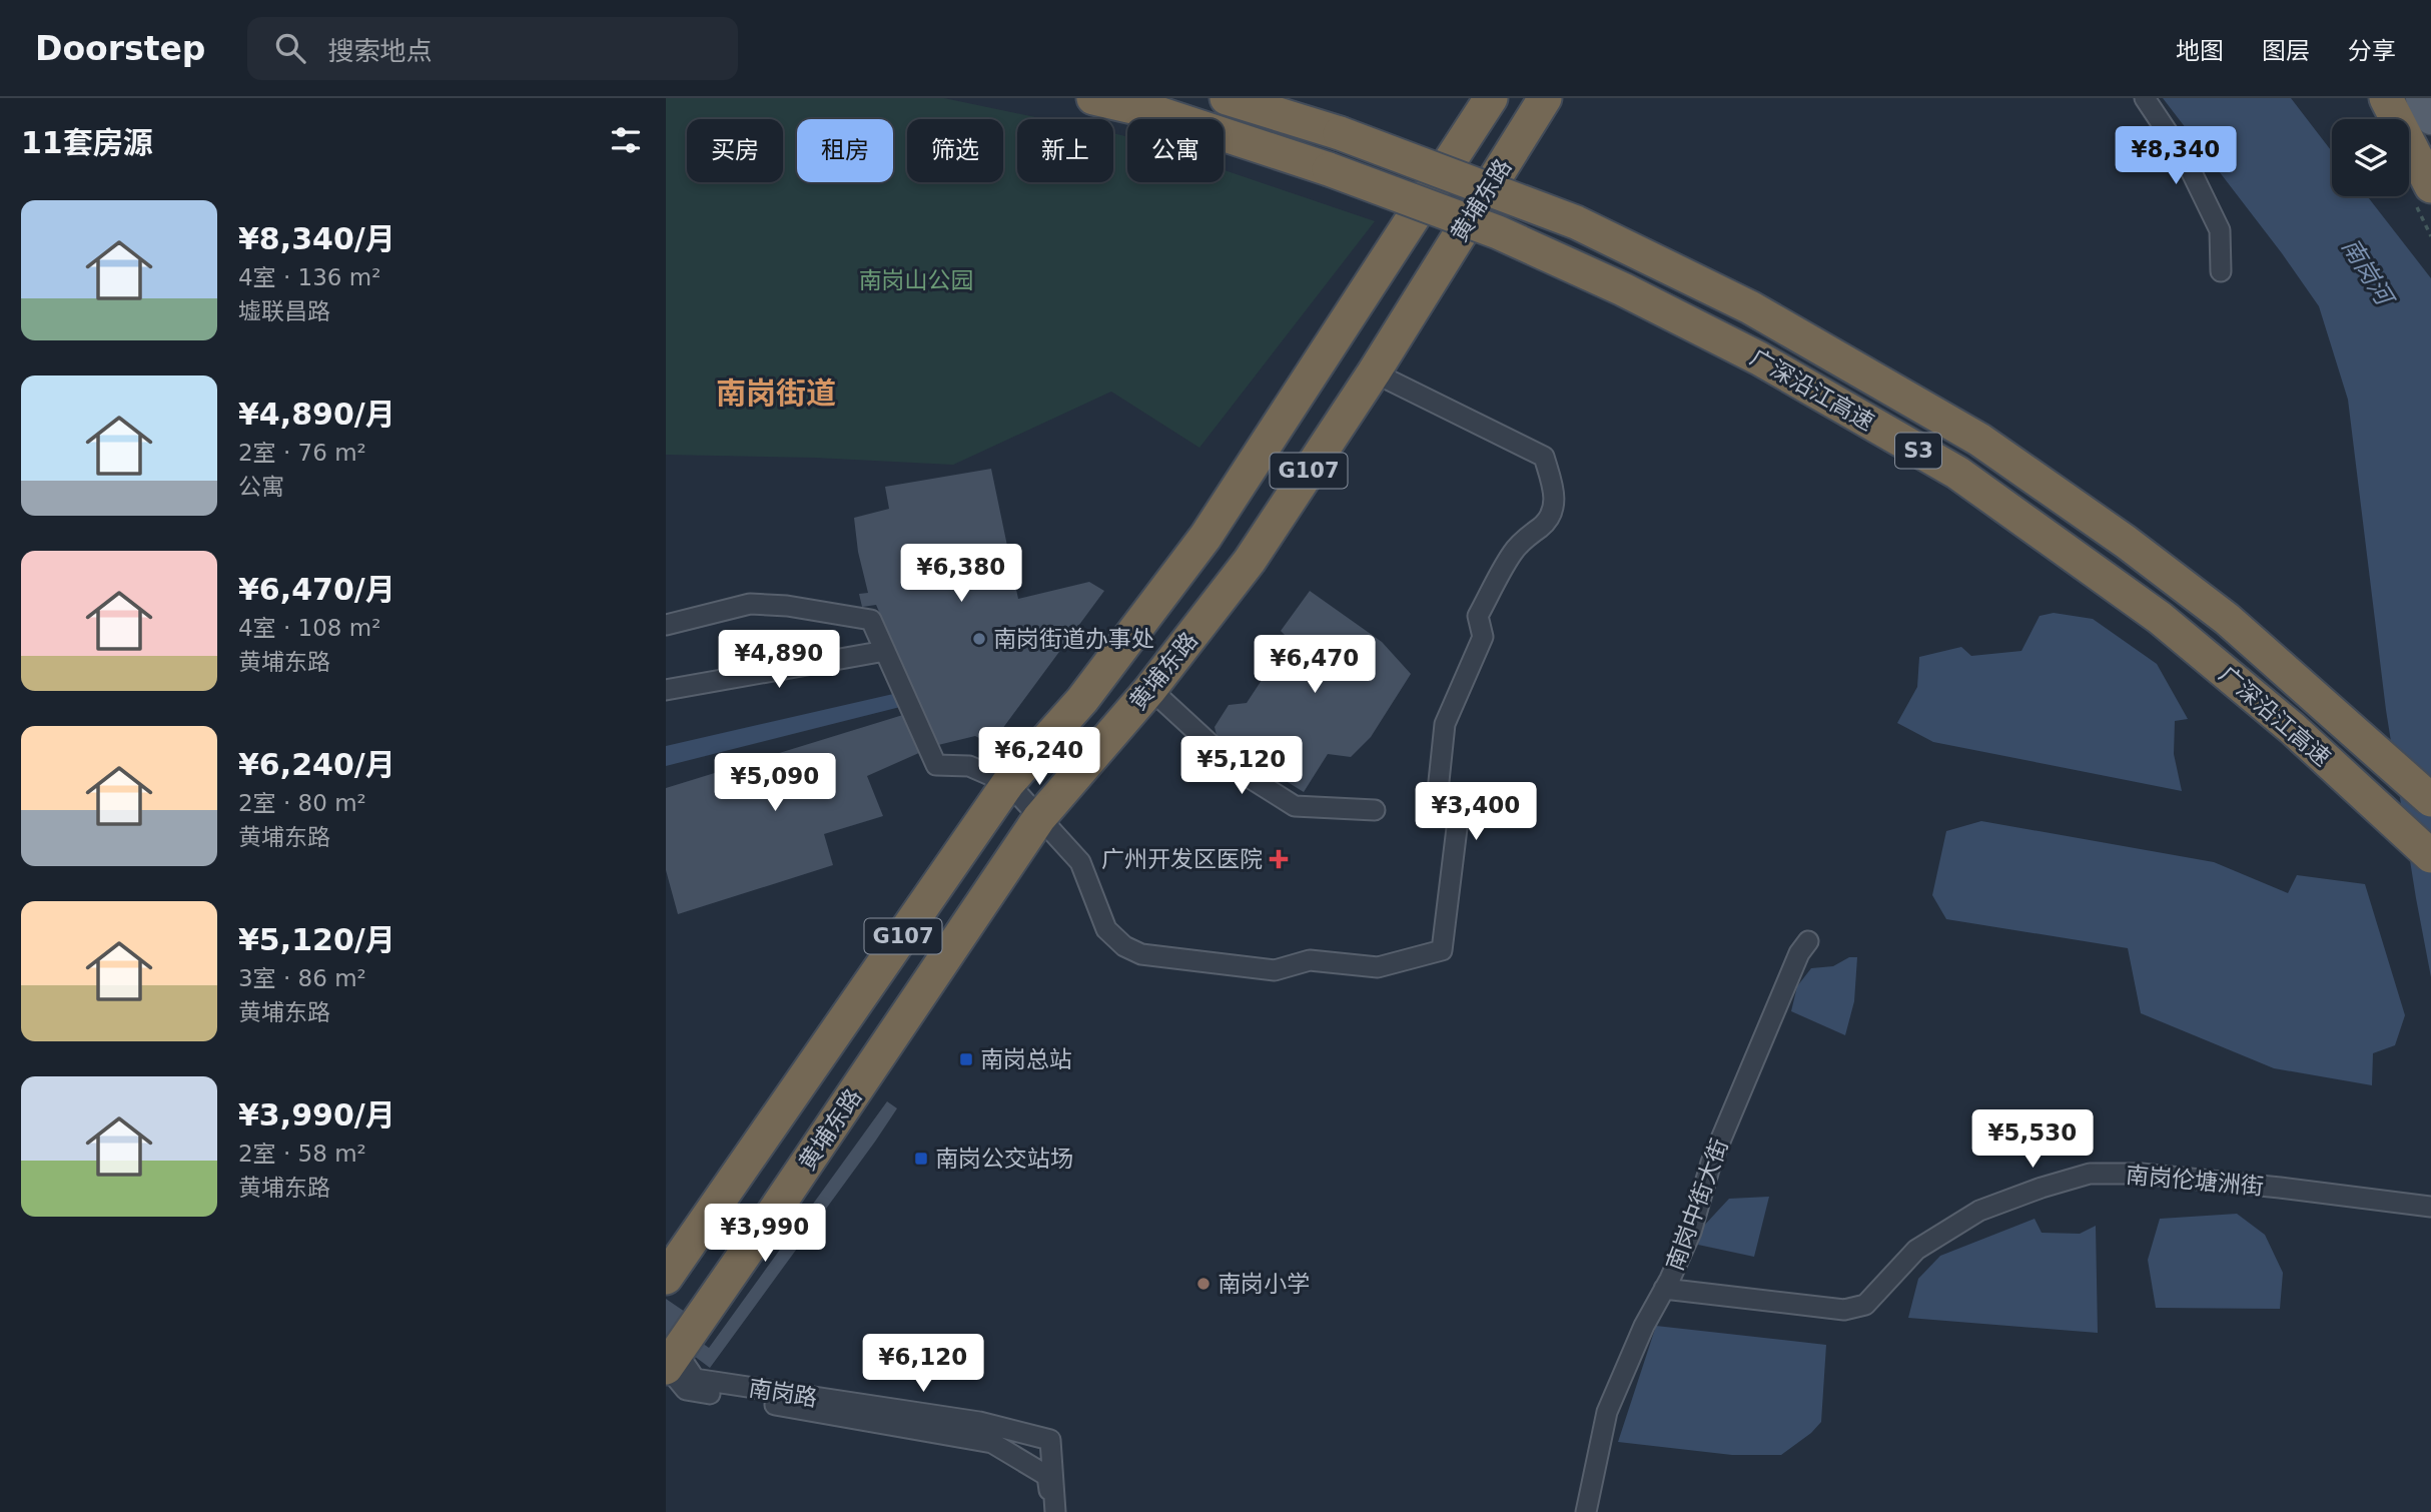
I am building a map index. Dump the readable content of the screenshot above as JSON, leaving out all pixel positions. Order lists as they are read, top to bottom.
{
  "streets": {
    "highway": [
      "黄埔东路",
      "广深沿江高速",
      "S3",
      "G107"
    ],
    "street": ["南岗伦塘洲街", "南岗中街大街", "南岗路"]
  },
  "crossings": [
    ["黄埔东路", "南岗路"],
    ["南岗伦塘洲街", "南岗中街大街"]
  ],
  "districts": ["南岗街道"],
  "water": ["南岗河"],
  "parks": ["南岗山公园"],
  "places": {
    "other": ["南岗街道办事处", "南岗小学"],
    "health": ["广州开发区医院"],
    "transit": ["南岗总站", "南岗公交站场"]
  },
  "page": {
    "header": "Doorstep",
    "search": "搜索地点",
    "nav": ["地图", "图层", "分享"],
    "heading": "11套房源",
    "chip": [
      "买房",
      "租房",
      "筛选",
      "新上",
      "公寓"
    ],
    "price": [
      "¥8,340",
      "¥6,380",
      "¥4,890",
      "¥6,470",
      "¥6,240",
      "¥5,120",
      "¥5,090",
      "¥3,400",
      "¥5,530",
      "¥3,990",
      "¥6,120"
    ],
    "list": [
      {
        "name": "¥8,340/月",
        "note": "4室 · 136 m² · 墟联昌路"
      },
      {
        "name": "¥4,890/月",
        "note": "2室 · 76 m² · 公寓"
      },
      {
        "name": "¥6,470/月",
        "note": "4室 · 108 m² · 黄埔东路"
      },
      {
        "name": "¥6,240/月",
        "note": "2室 · 80 m² · 黄埔东路"
      },
      {
        "name": "¥5,120/月",
        "note": "3室 · 86 m² · 黄埔东路"
      },
      {
        "name": "¥3,990/月",
        "note": "2室 · 58 m² · 黄埔东路"
      }
    ]
  }
}
